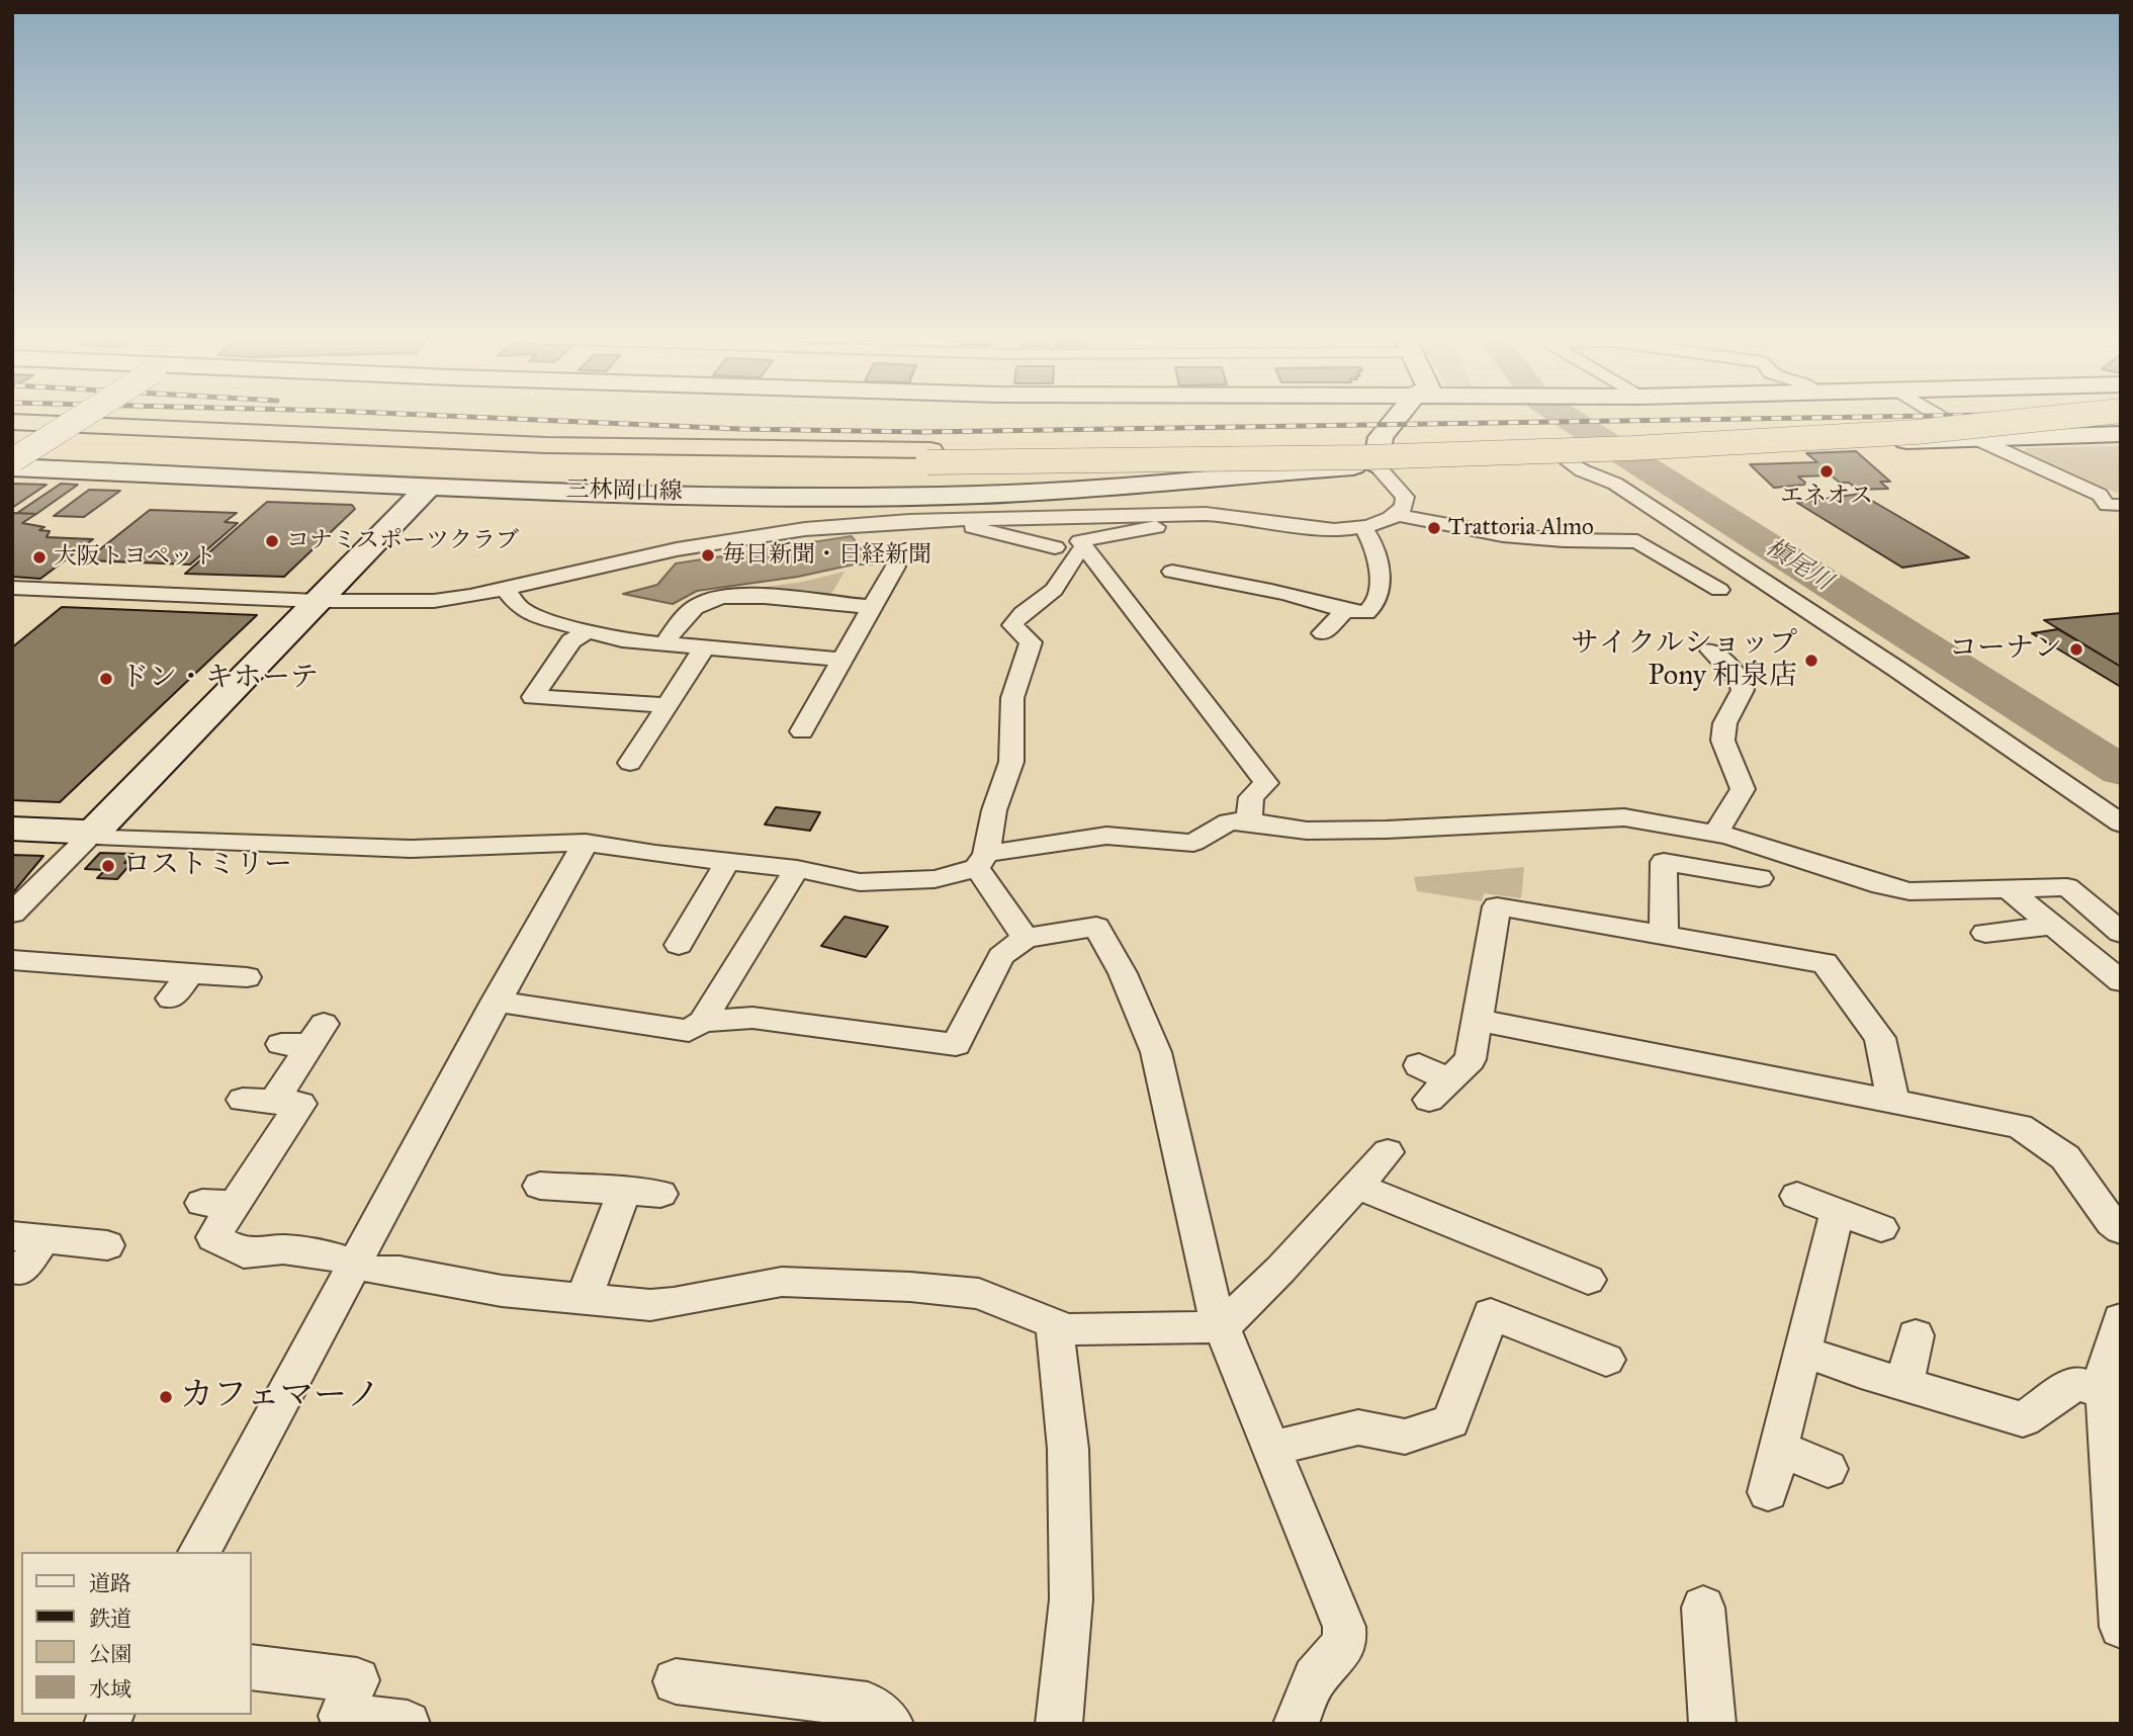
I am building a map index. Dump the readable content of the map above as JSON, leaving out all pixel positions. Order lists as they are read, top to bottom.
{
  "streets": {
    "main road": ["三林岡山線"]
  },
  "water": ["槇尾川"],
  "places": [
    "エネオス",
    "Trattoria Almo",
    "コナミスポーツクラブ",
    "毎日新聞・日経新聞",
    "大阪トヨペット",
    "コーナン",
    "サイクルショップ Pony 和泉店",
    "ドン・キホーテ",
    "ロストミリー",
    "カフェマーノ"
  ],
  "legend": [
    "道路",
    "鉄道",
    "公園",
    "水域"
  ]
}
